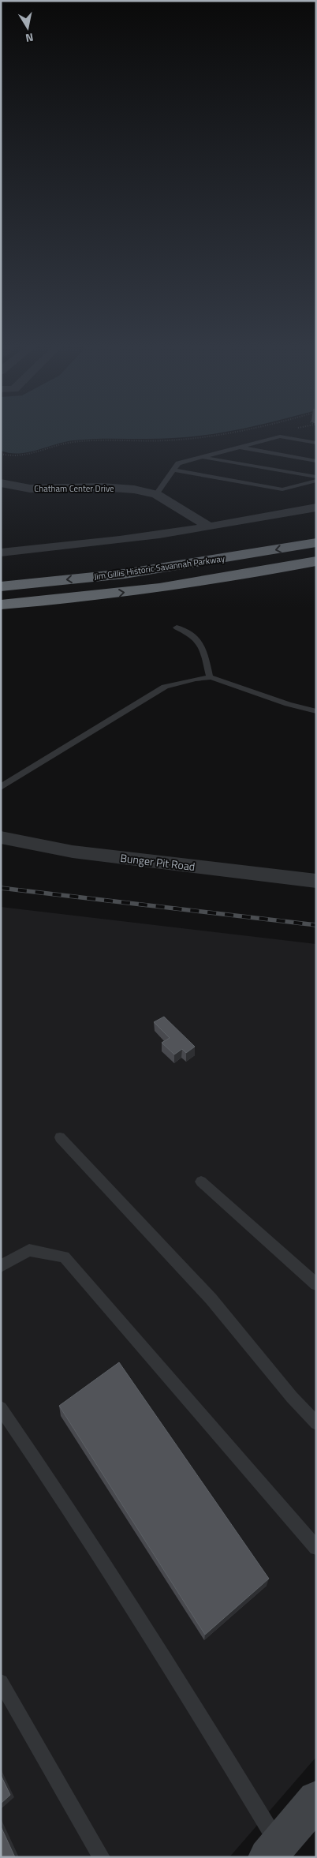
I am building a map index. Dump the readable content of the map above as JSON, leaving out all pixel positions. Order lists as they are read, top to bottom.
{
  "streets": {
    "highway": ["Jim Gillis Historic Savannah Parkway"],
    "street": ["Chatham Center Drive", "Bunger Pit Road"]
  },
  "north": "bottom"
}
